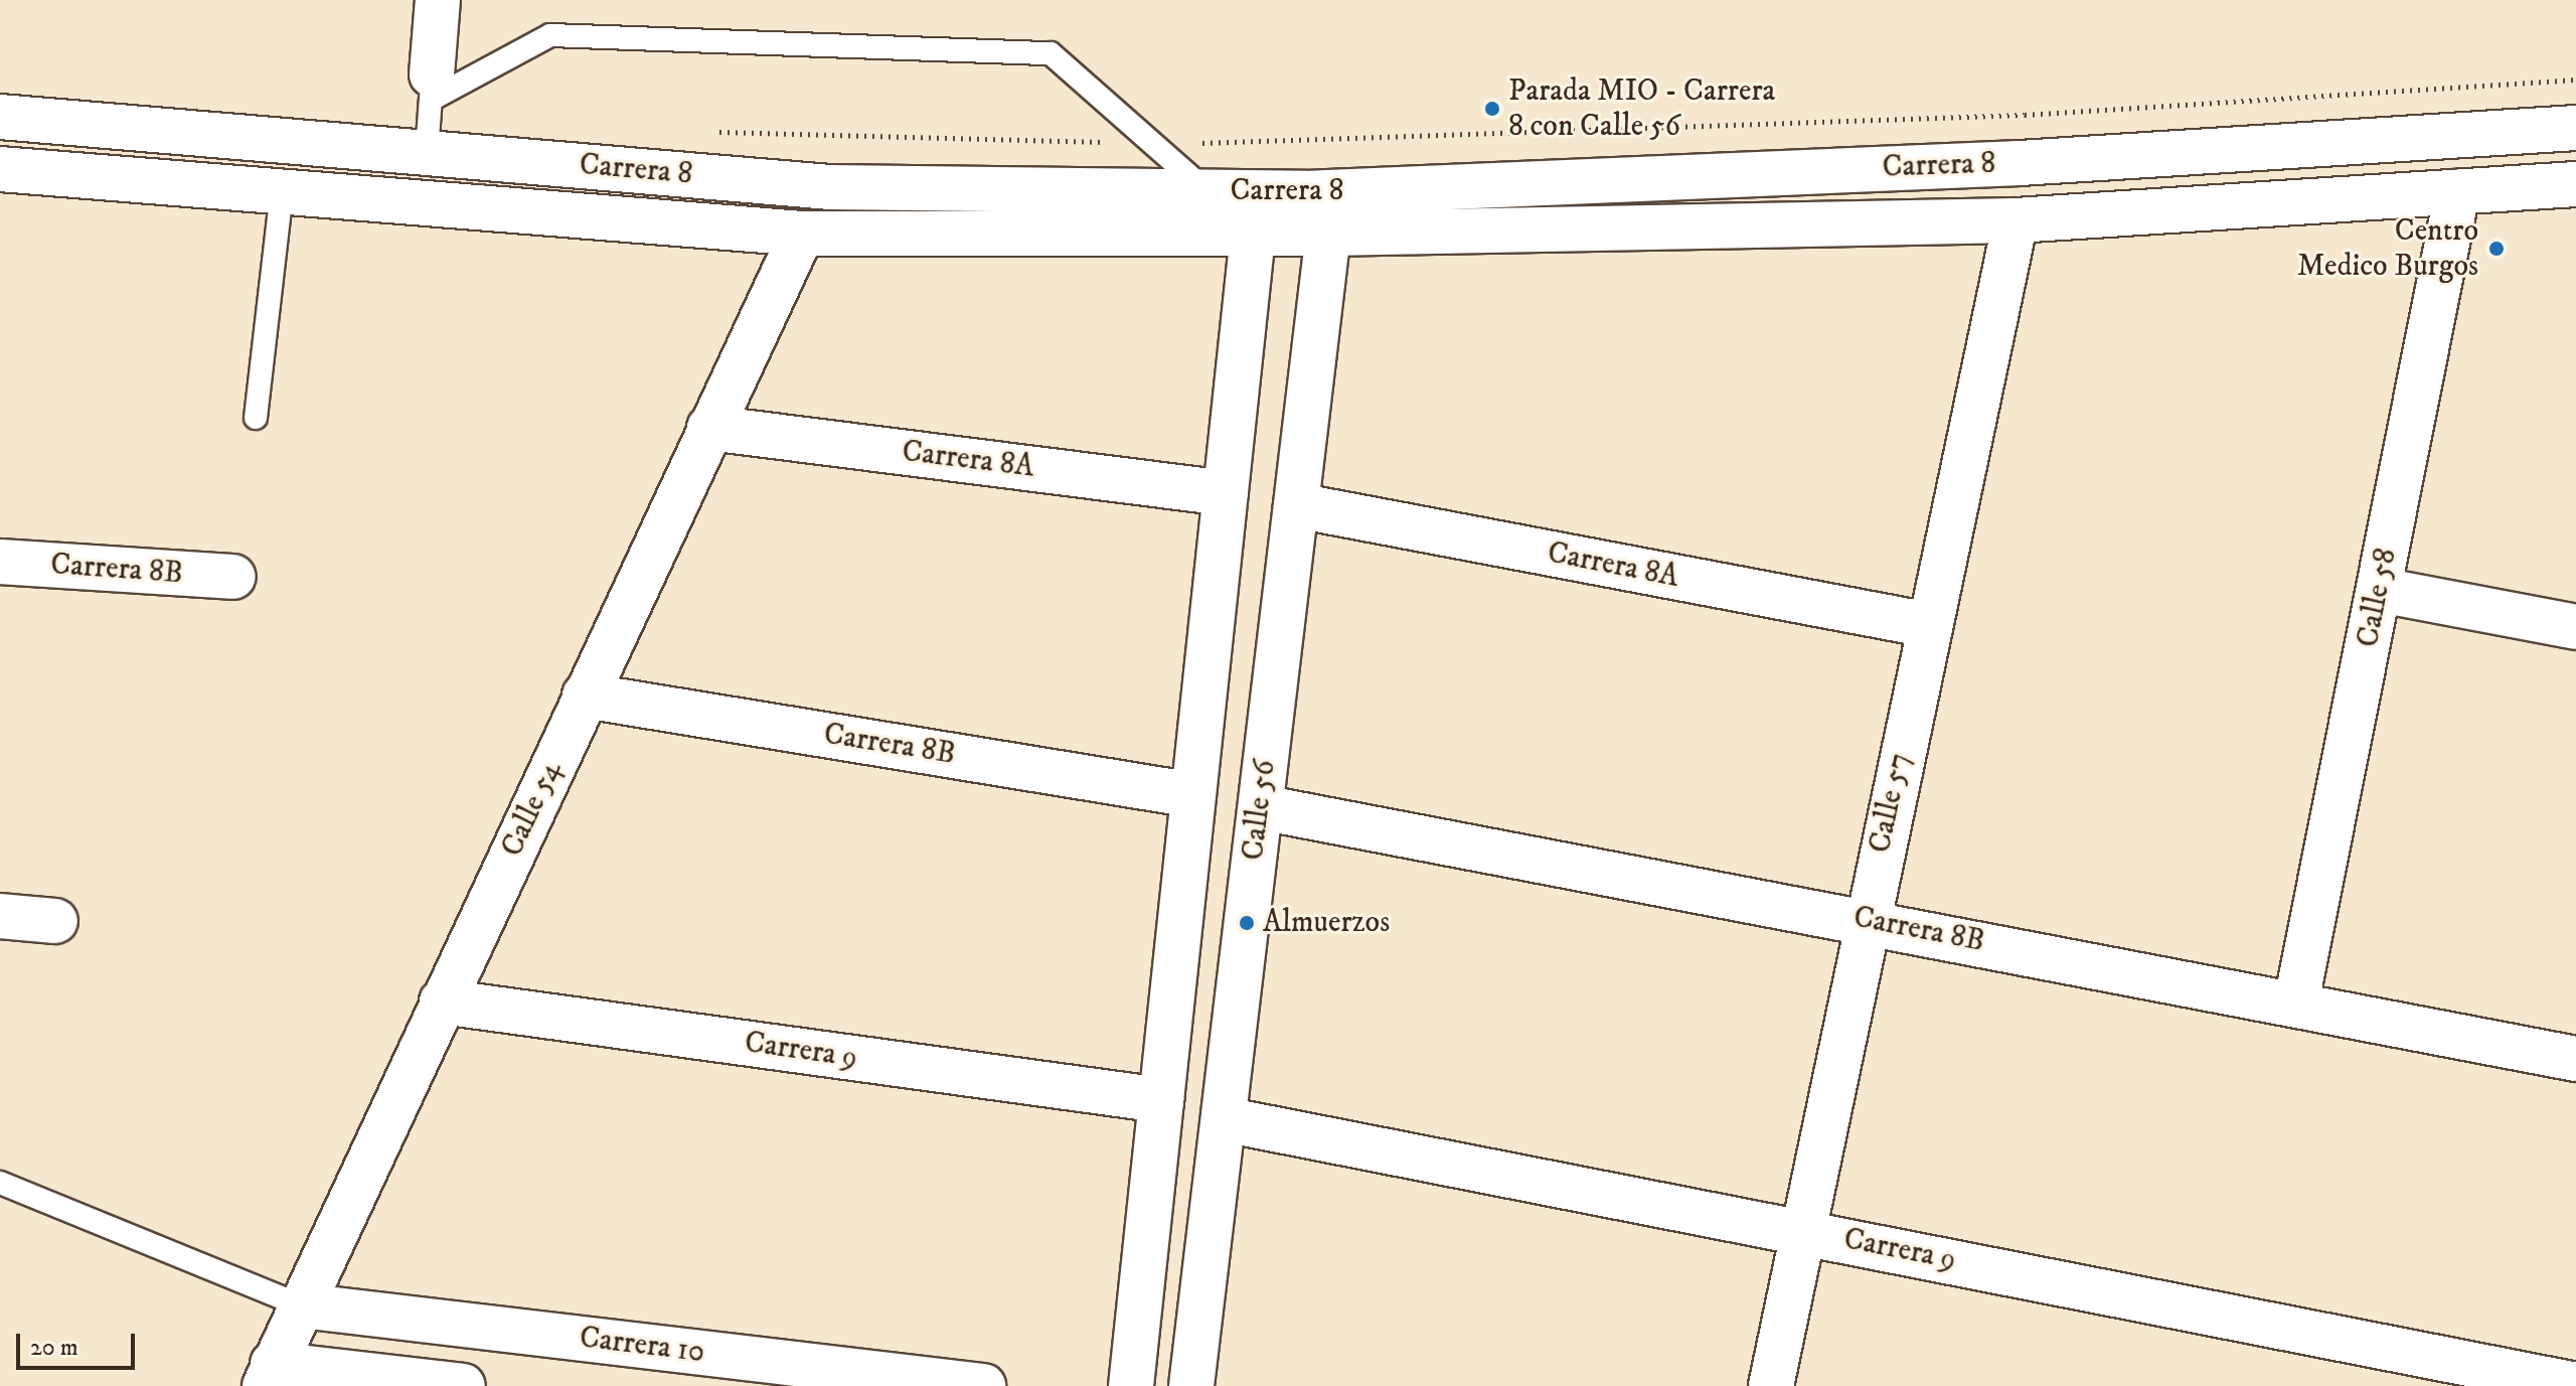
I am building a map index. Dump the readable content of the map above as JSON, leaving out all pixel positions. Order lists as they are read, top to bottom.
{
  "streets": {
    "street": [
      "Carrera 8",
      "Carrera 8A",
      "Carrera 8B",
      "Calle 58",
      "Calle 57",
      "Calle 54",
      "Calle 56",
      "Carrera 9",
      "Carrera 10"
    ]
  },
  "crossings": [
    ["Carrera 8", "Calle 58"],
    ["Carrera 8", "Calle 57"],
    ["Carrera 8", "Calle 54"],
    ["Carrera 8", "Calle 56"],
    ["Carrera 8A", "Calle 57"],
    ["Carrera 8A", "Calle 54"],
    ["Carrera 8A", "Calle 56"],
    ["Carrera 8B", "Calle 58"],
    ["Carrera 8B", "Calle 57"],
    ["Carrera 8B", "Calle 54"],
    ["Carrera 8B", "Calle 56"],
    ["Calle 57", "Carrera 9"],
    ["Calle 54", "Carrera 9"],
    ["Calle 54", "Carrera 10"],
    ["Calle 56", "Carrera 9"]
  ],
  "places": ["Parada MIO - Carrera 8 con Calle 56", "Centro Medico Burgos", "Almuerzos"],
  "scale_bar": "20 m"
}
